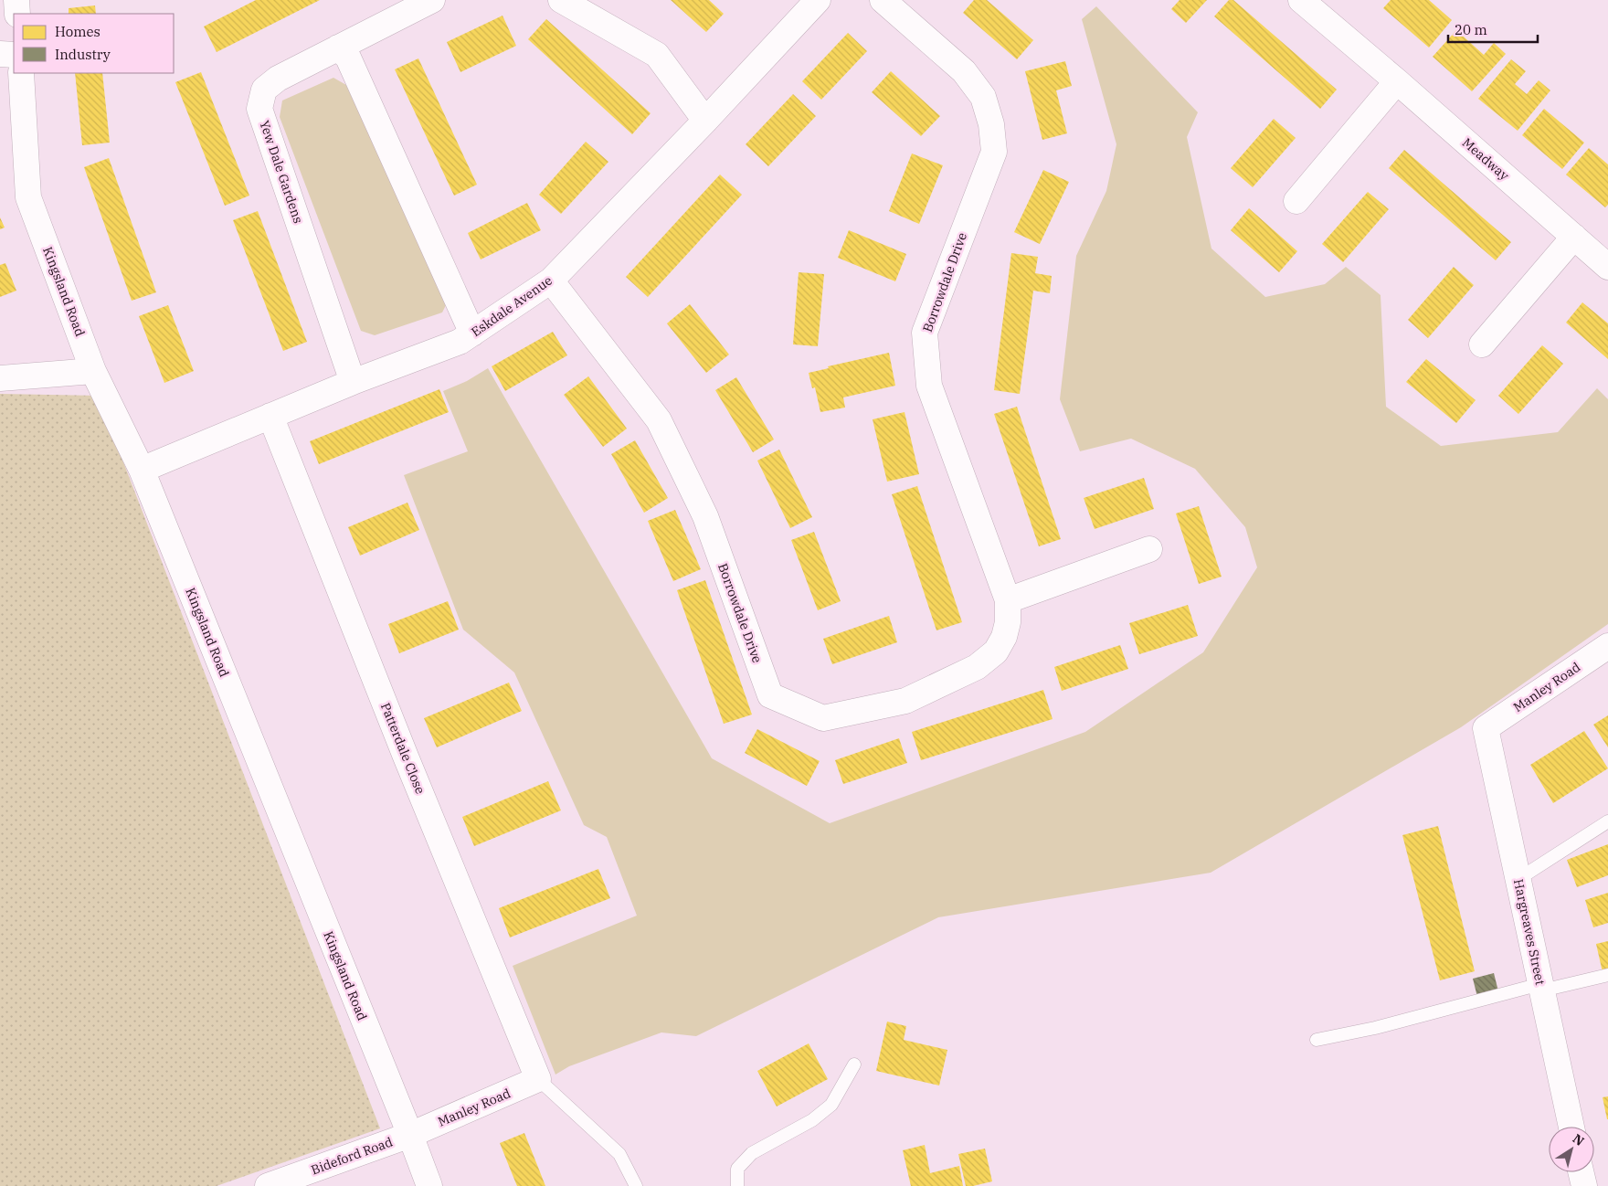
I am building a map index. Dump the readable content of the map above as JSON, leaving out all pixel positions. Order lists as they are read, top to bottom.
{
  "streets": {
    "street": [
      "Meadway",
      "Yew Dale Gardens",
      "Borrowdale Drive",
      "Kingsland Road",
      "Eskdale Avenue",
      "Manley Road",
      "Patterdale Close",
      "Hargreaves Street",
      "Bideford Road"
    ]
  },
  "crossings": [
    ["Yew Dale Gardens", "Eskdale Avenue"],
    ["Borrowdale Drive", "Eskdale Avenue"],
    ["Kingsland Road", "Eskdale Avenue"],
    ["Kingsland Road", "Manley Road"],
    ["Kingsland Road", "Bideford Road"],
    ["Eskdale Avenue", "Patterdale Close"],
    ["Manley Road", "Patterdale Close"],
    ["Manley Road", "Hargreaves Street"],
    ["Manley Road", "Bideford Road"]
  ],
  "legend": ["Homes", "Industry"],
  "scale_bar": "20 m",
  "north": "top right"
}
